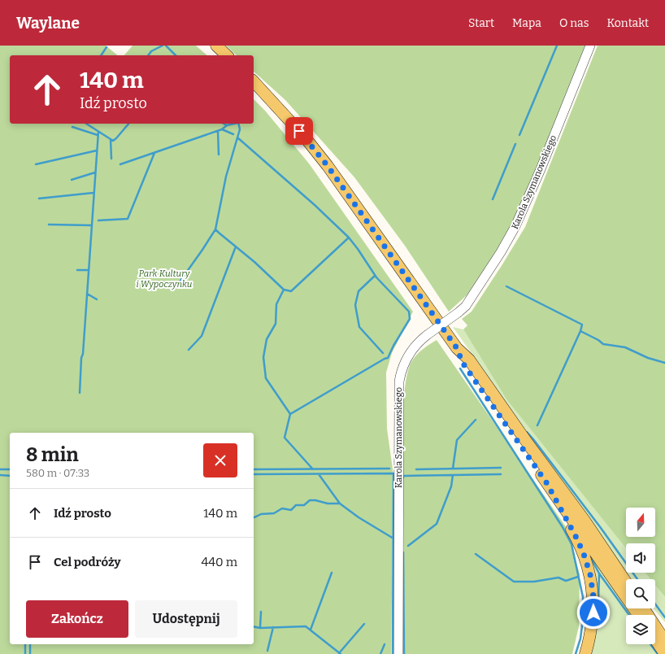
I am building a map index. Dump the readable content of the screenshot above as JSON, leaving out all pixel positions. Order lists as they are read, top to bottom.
{
  "streets": {
    "street": ["Karola Szymanowskiego"]
  },
  "parks": ["Park Kultury i Wypoczynku"],
  "north": "top",
  "page": {
    "header": "Waylane",
    "nav": [
      "Start",
      "Mapa",
      "O nas",
      "Kontakt"
    ],
    "turn": ["140 m", "Idź prosto"],
    "heading": ["8 min", "580 m · 07:33"],
    "list": [
      {
        "name": "Idź prosto",
        "value": "140 m"
      },
      {
        "name": "Cel podróży",
        "value": "440 m"
      }
    ],
    "buttons": ["Zakończ", "Udostępnij"]
  }
}
